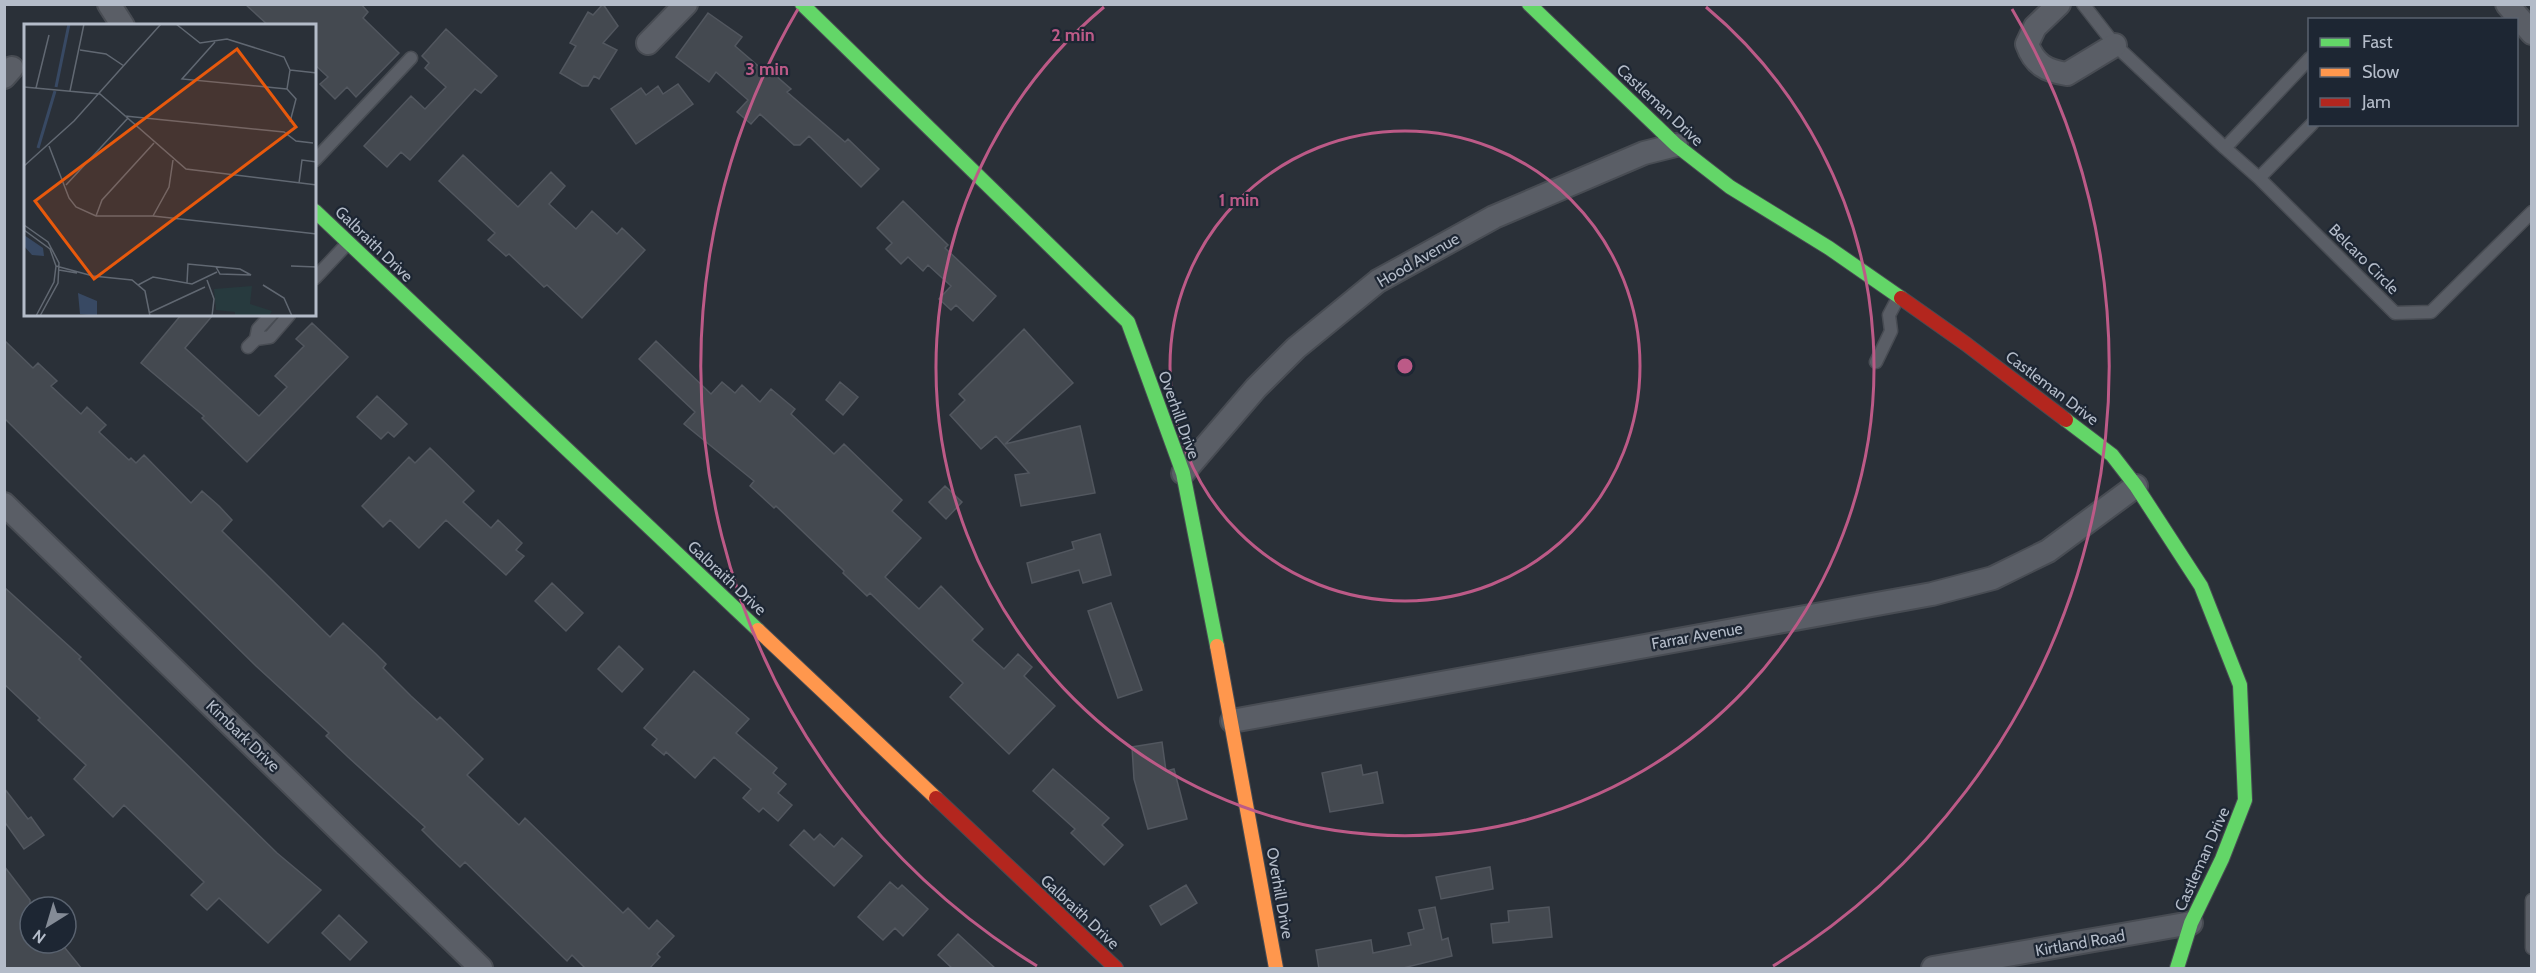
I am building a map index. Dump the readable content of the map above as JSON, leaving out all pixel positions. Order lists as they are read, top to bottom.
{
  "streets": {
    "street": [
      "Castleman Drive",
      "Galbraith Drive",
      "Hood Avenue",
      "Overhill Drive",
      "Farrar Avenue",
      "Kimbark Drive",
      "Kirtland Road"
    ],
    "lane": ["Belcaro Circle"]
  },
  "crossings": [
    ["Castleman Drive", "Hood Avenue"],
    ["Castleman Drive", "Farrar Avenue"],
    ["Castleman Drive", "Kirtland Road"],
    ["Hood Avenue", "Overhill Drive"],
    ["Overhill Drive", "Farrar Avenue"]
  ],
  "legend": ["Fast", "Slow", "Jam"],
  "north": "bottom left",
  "rings": ["2 min", "3 min", "1 min"]
}
